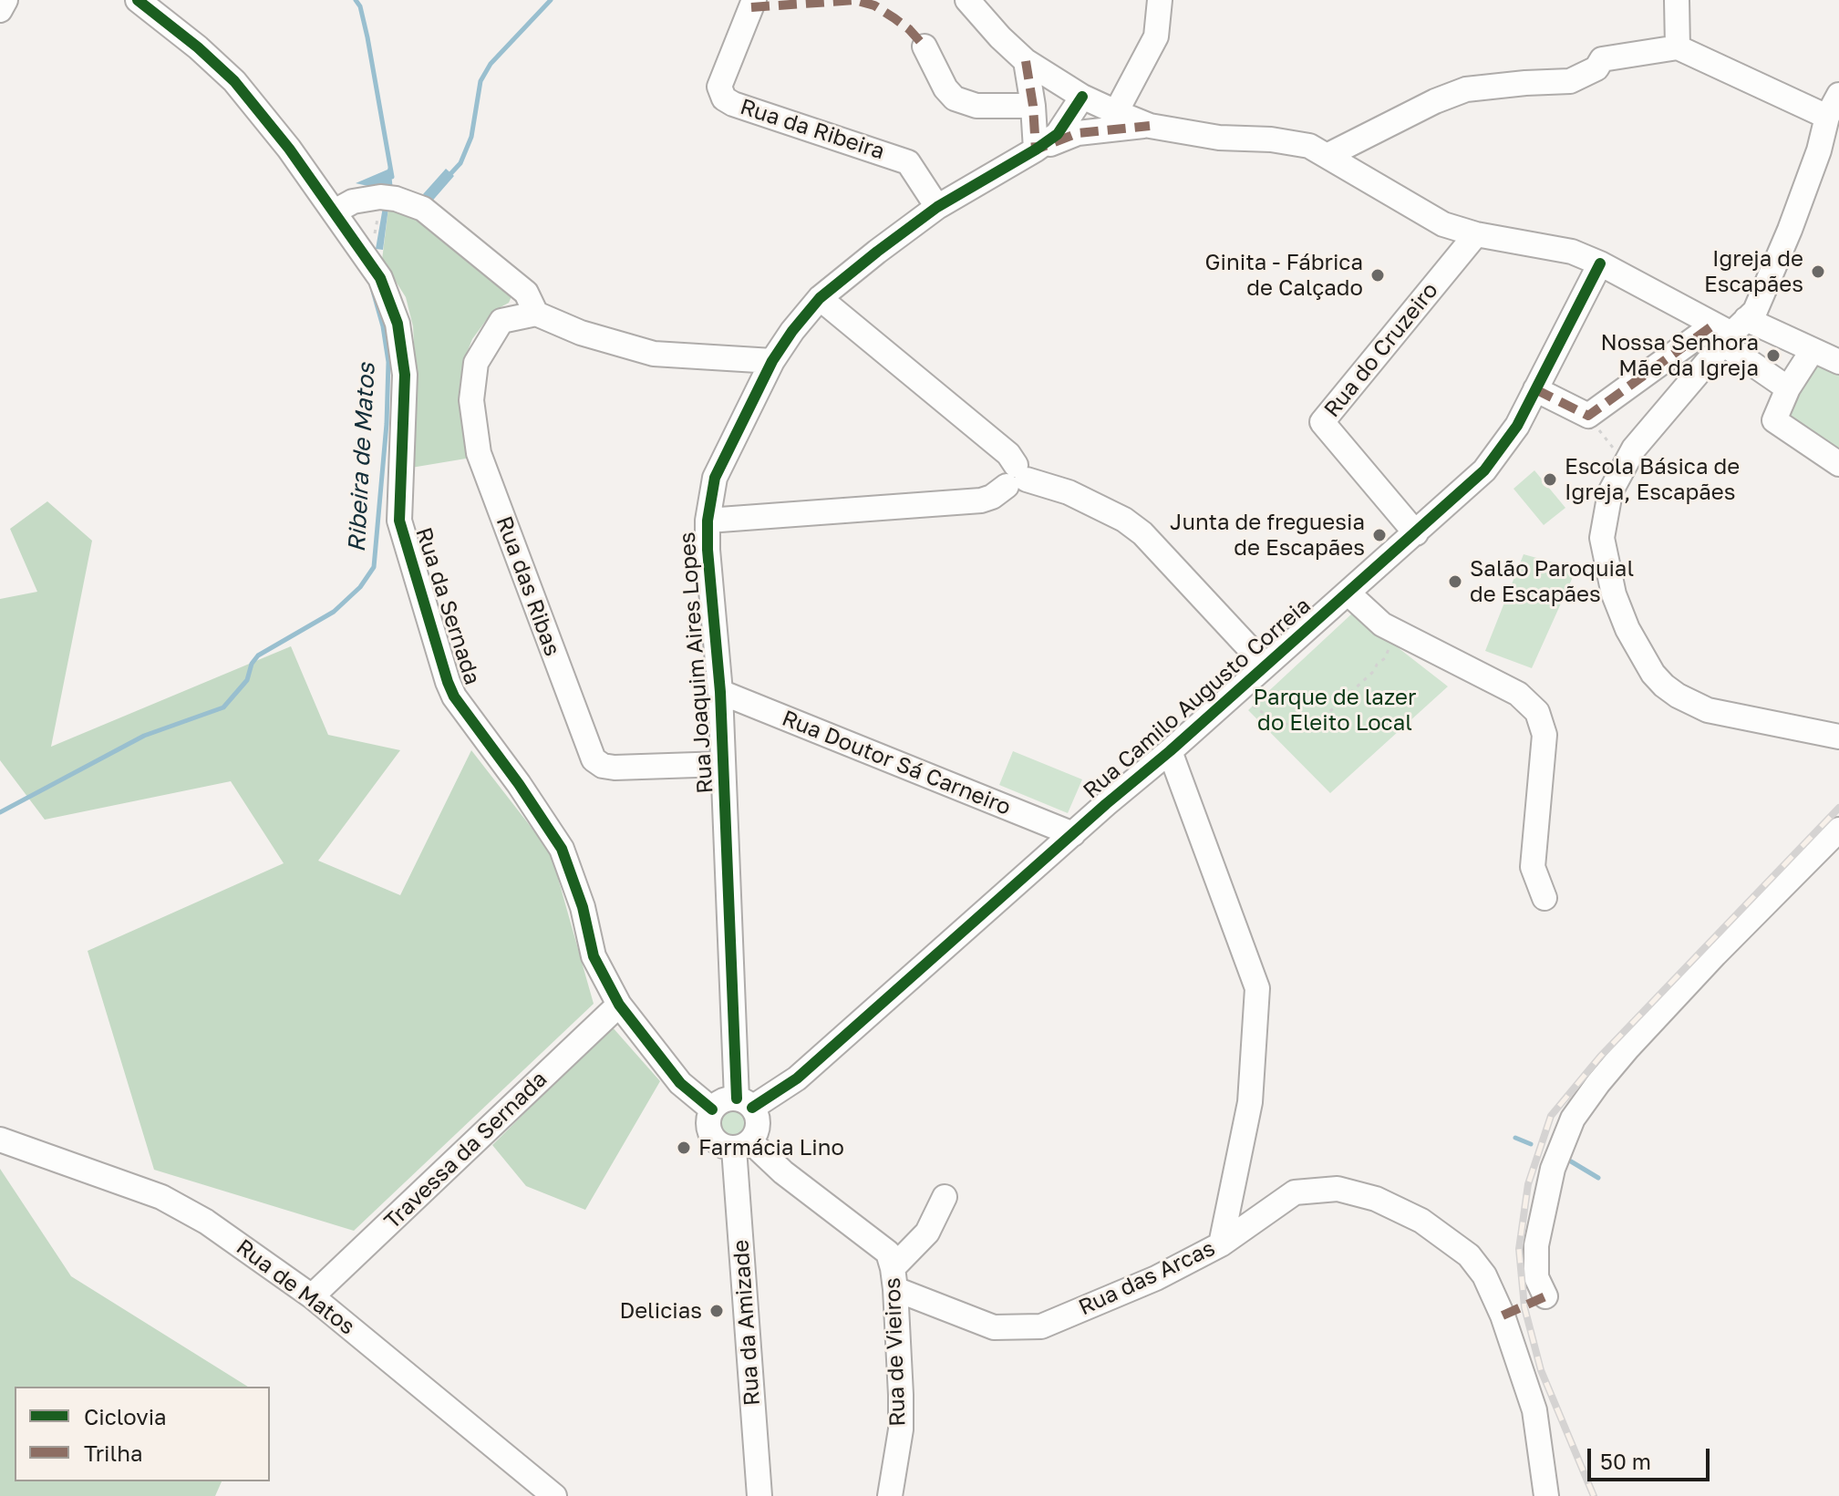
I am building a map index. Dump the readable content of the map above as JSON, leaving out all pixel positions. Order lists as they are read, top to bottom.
{
  "streets": {
    "street": [
      "Rua da Ribeira",
      "Rua do Cruzeiro",
      "Rua das Ribas",
      "Rua da Sernada",
      "Rua Joaquim Aires Lopes",
      "Rua Camilo Augusto Correia",
      "Rua Doutor Sá Carneiro",
      "Travessa da Sernada",
      "Rua das Arcas",
      "Rua de Matos",
      "Rua da Amizade",
      "Rua de Vieiros"
    ]
  },
  "crossings": [
    ["Rua da Ribeira", "Rua Joaquim Aires Lopes"],
    ["Rua do Cruzeiro", "Rua Camilo Augusto Correia"],
    ["Rua das Ribas", "Rua Joaquim Aires Lopes"],
    ["Rua da Sernada", "Rua Joaquim Aires Lopes"],
    ["Rua da Sernada", "Rua Camilo Augusto Correia"],
    ["Rua da Sernada", "Travessa da Sernada"],
    ["Rua da Sernada", "Rua da Amizade"],
    ["Rua da Sernada", "Rua de Vieiros"],
    ["Rua Joaquim Aires Lopes", "Rua Camilo Augusto Correia"],
    ["Rua Joaquim Aires Lopes", "Rua Doutor Sá Carneiro"],
    ["Rua Joaquim Aires Lopes", "Rua da Amizade"],
    ["Rua Joaquim Aires Lopes", "Rua de Vieiros"],
    ["Rua Camilo Augusto Correia", "Rua Doutor Sá Carneiro"],
    ["Rua Camilo Augusto Correia", "Rua da Amizade"],
    ["Rua Camilo Augusto Correia", "Rua de Vieiros"],
    ["Travessa da Sernada", "Rua de Matos"],
    ["Rua das Arcas", "Rua de Vieiros"],
    ["Rua da Amizade", "Rua de Vieiros"]
  ],
  "water": ["Ribeira de Matos"],
  "parks": ["Parque de lazer do Eleito Local"],
  "places": [
    "Igreja de Escapães",
    "Ginita - Fábrica de Calçado",
    "Nossa Senhora Mãe da Igreja",
    "Escola Básica de Igreja, Escapães",
    "Junta de freguesia de Escapães",
    "Salão Paroquial de Escapães",
    "Farmácia Lino",
    "Delicias"
  ],
  "legend": ["Ciclovia", "Trilha"],
  "scale_bar": "50 m"
}
